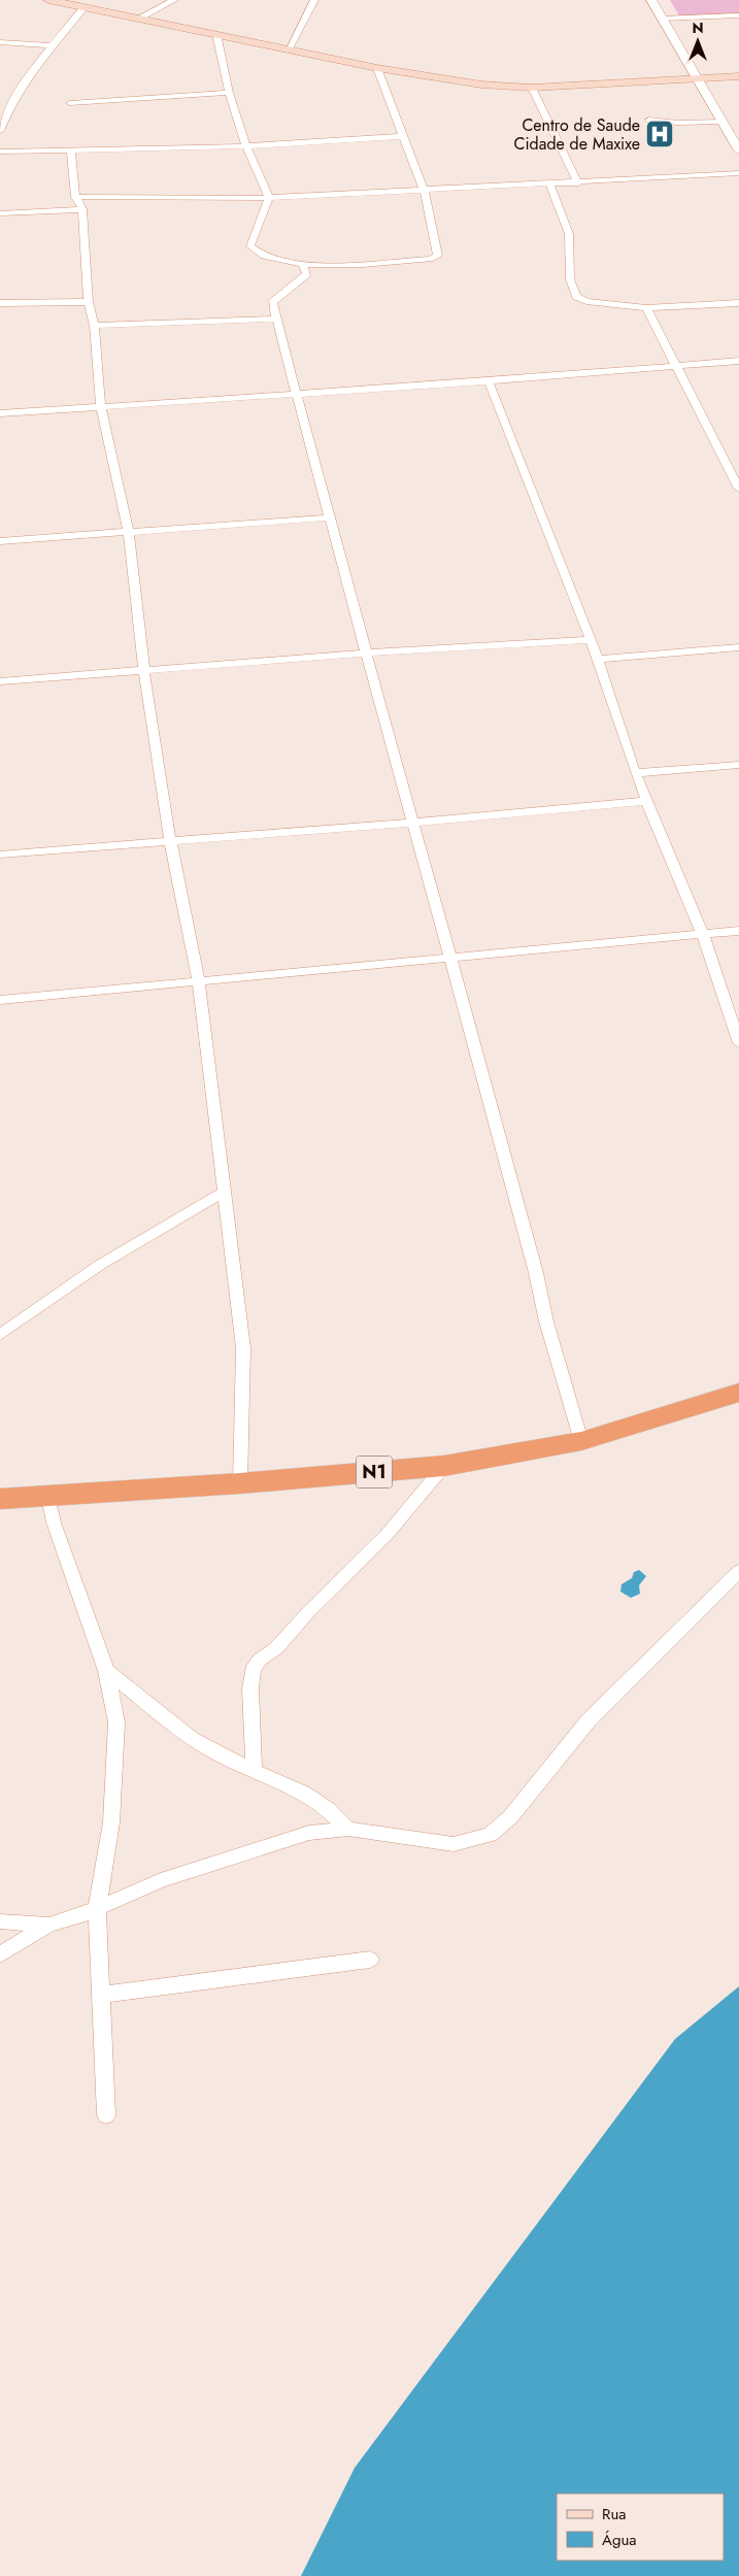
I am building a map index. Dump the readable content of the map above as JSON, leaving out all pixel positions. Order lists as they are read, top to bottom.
{
  "streets": {
    "highway": ["N1"]
  },
  "places": {
    "hospital": ["Centro de Saude Cidade de Maxixe"]
  },
  "legend": ["Rua", "Água"],
  "north": "top"
}
